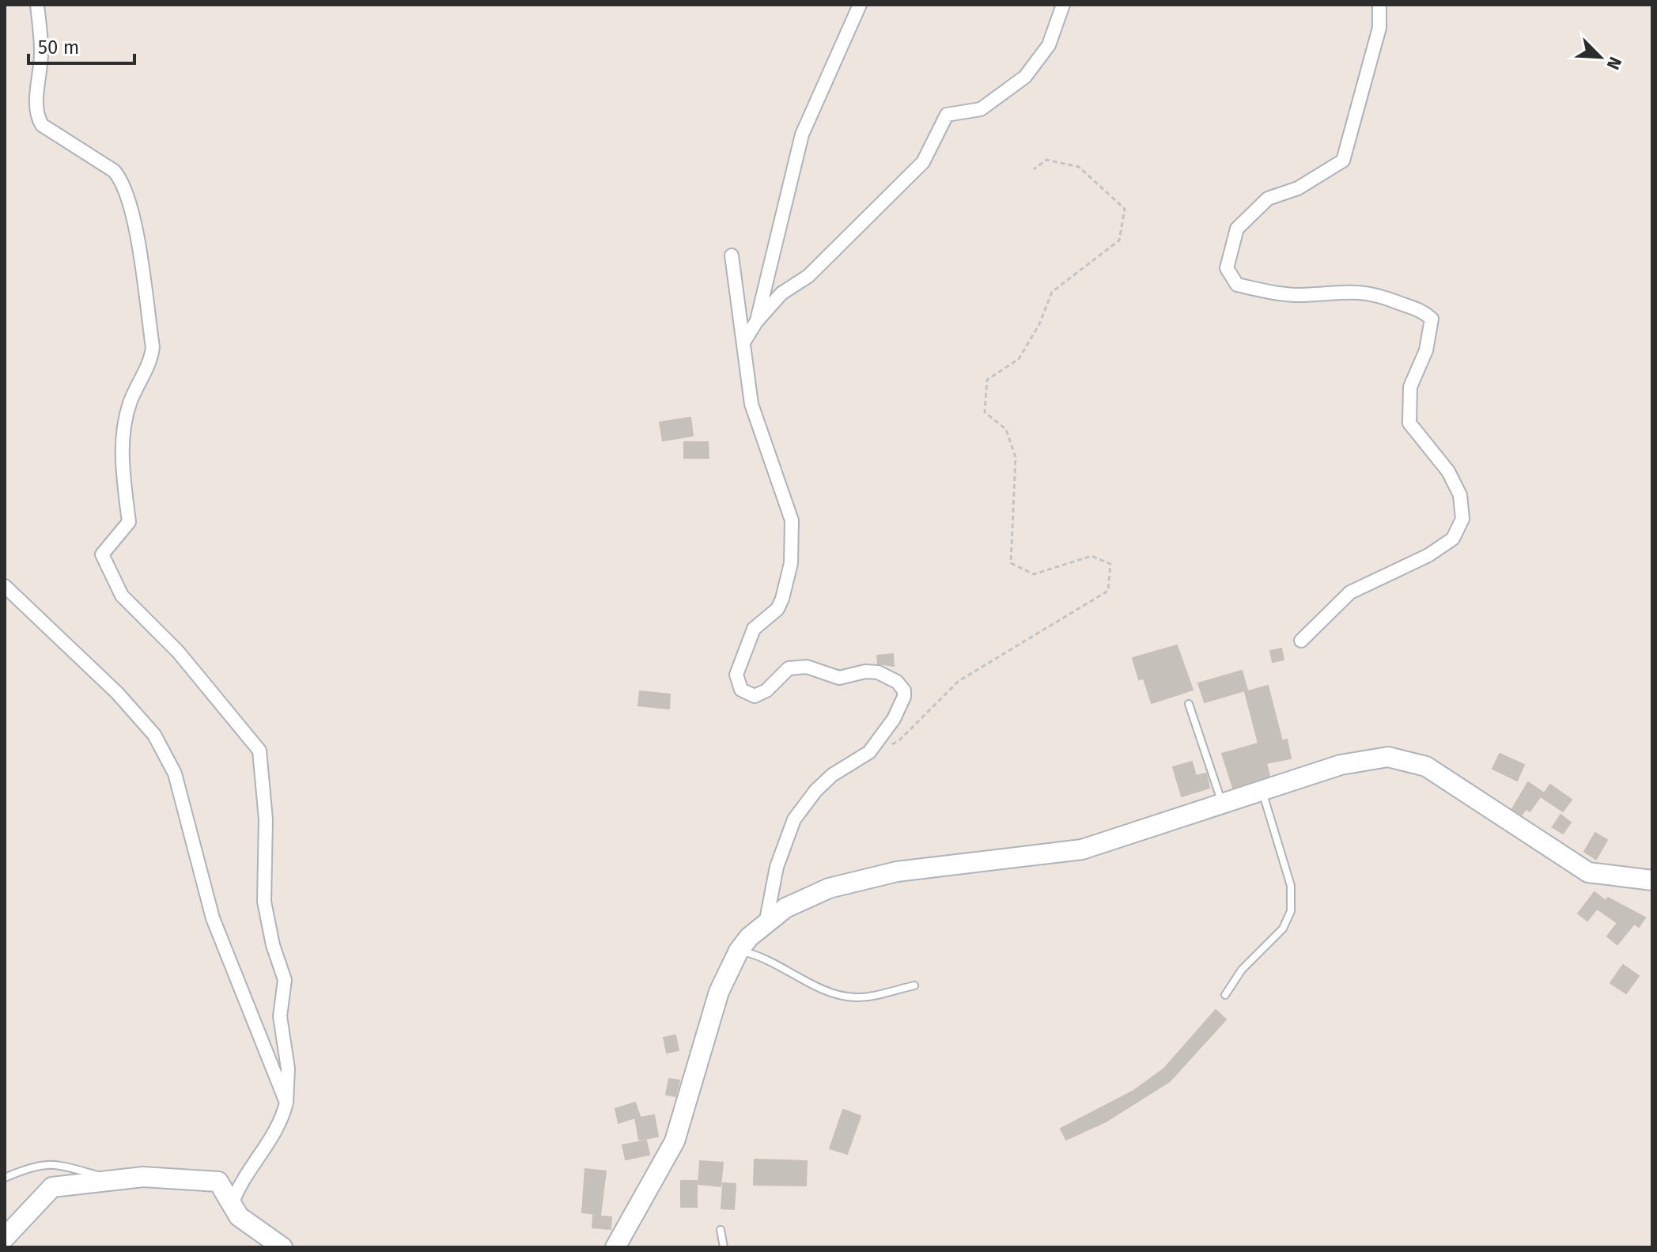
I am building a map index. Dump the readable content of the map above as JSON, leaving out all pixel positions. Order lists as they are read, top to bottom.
{
  "scale_bar": "50 m",
  "north": "bottom right"
}
